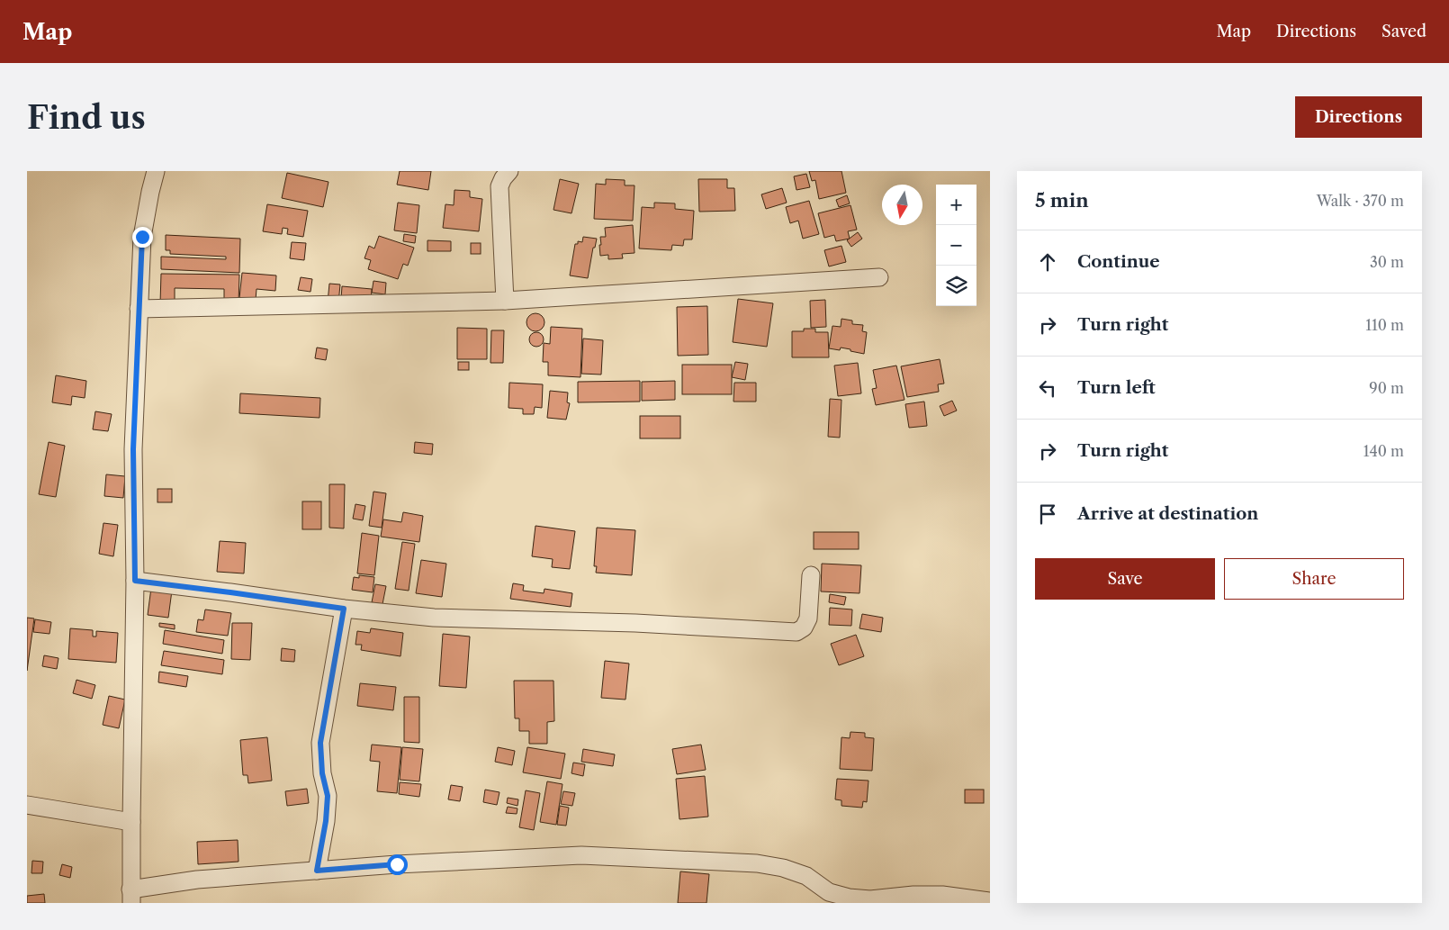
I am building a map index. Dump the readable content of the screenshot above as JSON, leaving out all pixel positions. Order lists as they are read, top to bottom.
{
  "north": "bottom",
  "page": {
    "header": "Map",
    "nav": ["Map", "Directions", "Saved"],
    "buttons": [
      "Directions",
      ["Save", "Share"]
    ],
    "title": "Find us",
    "heading": ["5 min", "Walk · 370 m"],
    "map_buttons": ["+", "−"],
    "list": [
      ["Continue", "30 m"],
      ["Turn right", "110 m"],
      ["Turn left", "90 m"],
      ["Turn right", "140 m"],
      "Arrive at destination"
    ]
  }
}
